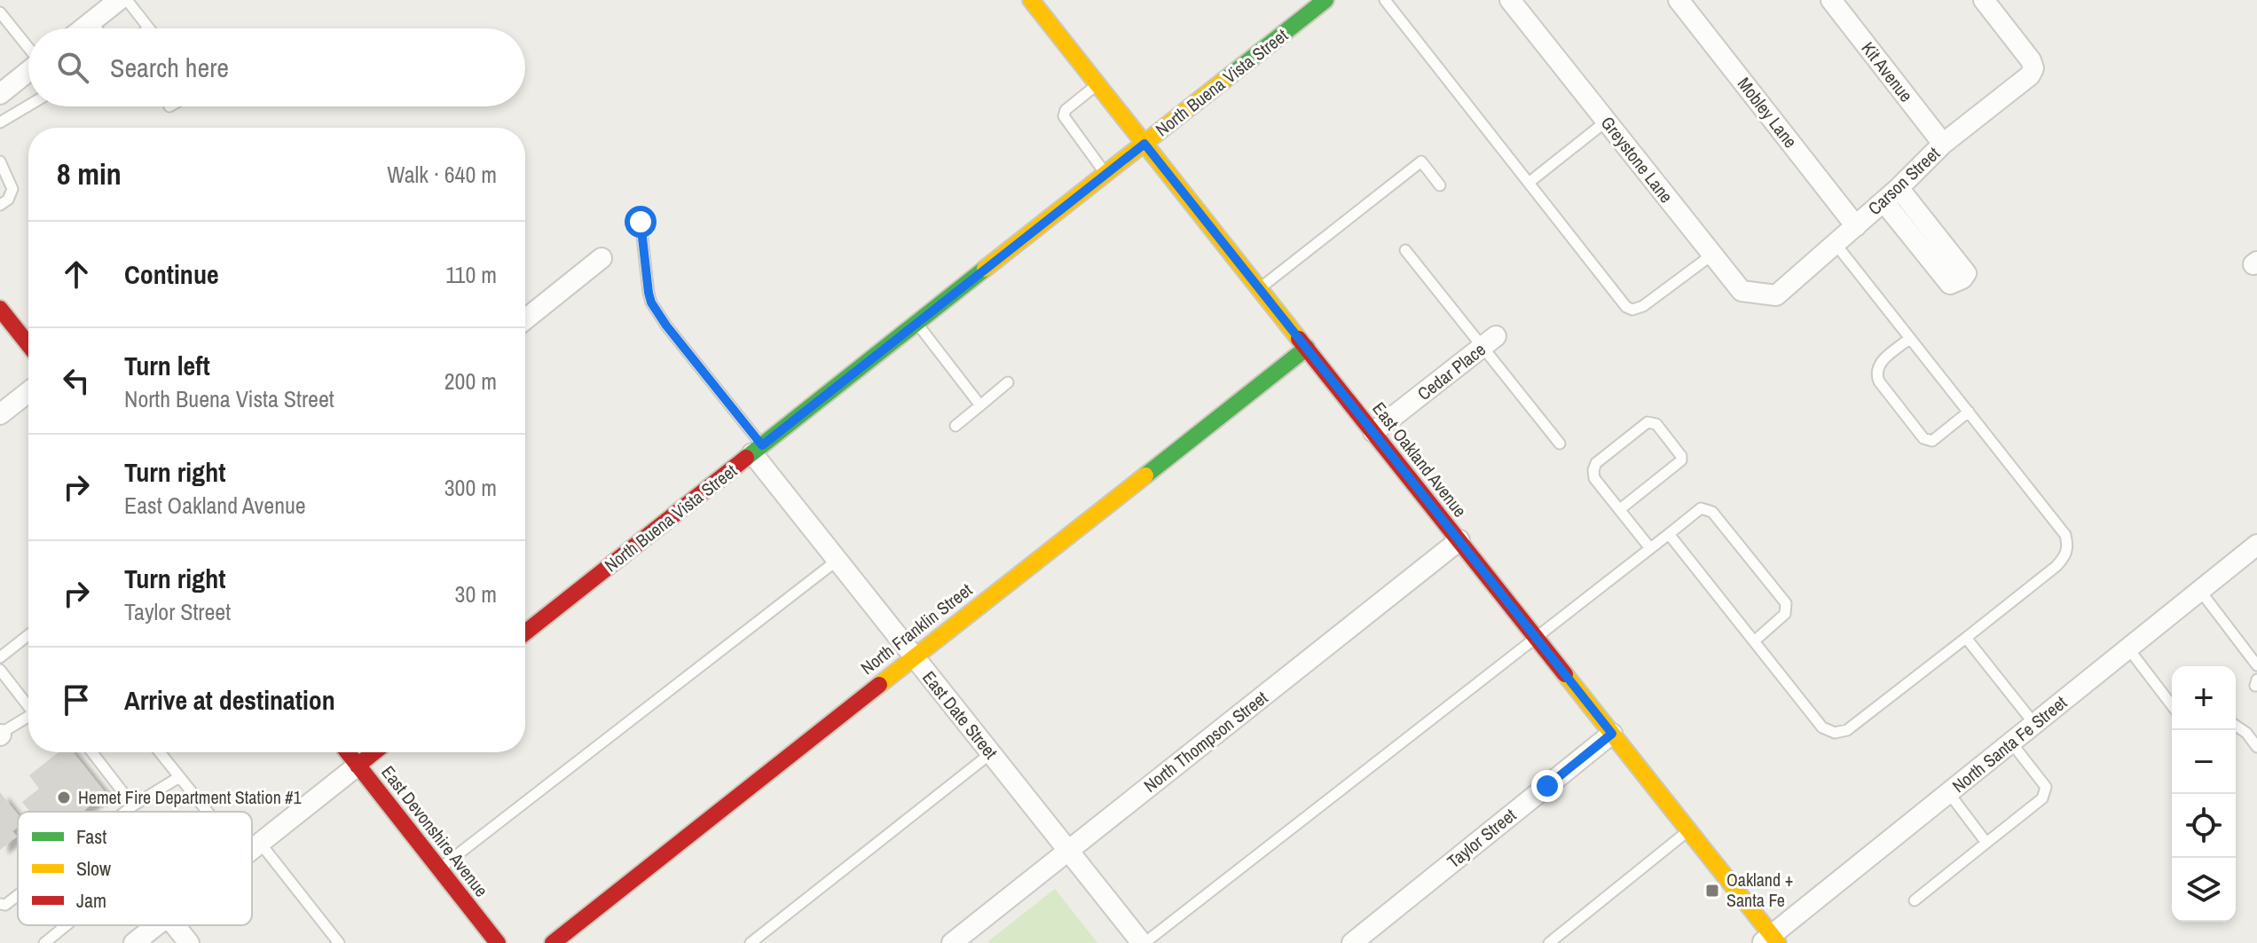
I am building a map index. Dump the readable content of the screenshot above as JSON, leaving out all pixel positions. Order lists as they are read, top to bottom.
{
  "streets": {
    "street": [
      "Kit Avenue",
      "North Buena Vista Street",
      "Mobley Lane",
      "Greystone Lane",
      "Carson Street",
      "Cedar Place",
      "East Oakland Avenue",
      "North Franklin Street",
      "East Date Street",
      "North Thompson Street",
      "North Santa Fe Street",
      "East Devonshire Avenue",
      "Taylor Street"
    ]
  },
  "crossings": [
    ["Kit Avenue", "Carson Street"],
    ["North Buena Vista Street", "East Oakland Avenue"],
    ["North Buena Vista Street", "East Date Street"],
    ["Mobley Lane", "Carson Street"],
    ["Greystone Lane", "Carson Street"],
    ["Cedar Place", "East Oakland Avenue"],
    ["East Oakland Avenue", "North Franklin Street"],
    ["East Oakland Avenue", "North Thompson Street"],
    ["East Oakland Avenue", "North Santa Fe Street"],
    ["East Oakland Avenue", "Taylor Street"],
    ["North Franklin Street", "East Date Street"],
    ["East Date Street", "North Thompson Street"]
  ],
  "places": {
    "other": ["Hemet Fire Department Station #1"],
    "transit": ["Oakland + Santa Fe"]
  },
  "legend": ["Fast", "Slow", "Jam"],
  "page": {
    "search": "Search here",
    "heading": ["8 min", "Walk · 640 m"],
    "list": [
      ["Continue", "110 m"],
      ["Turn left", "North Buena Vista Street", "200 m"],
      ["Turn right", "East Oakland Avenue", "300 m"],
      ["Turn right", "Taylor Street", "30 m"],
      "Arrive at destination"
    ],
    "map_buttons": ["+", "−"]
  }
}
